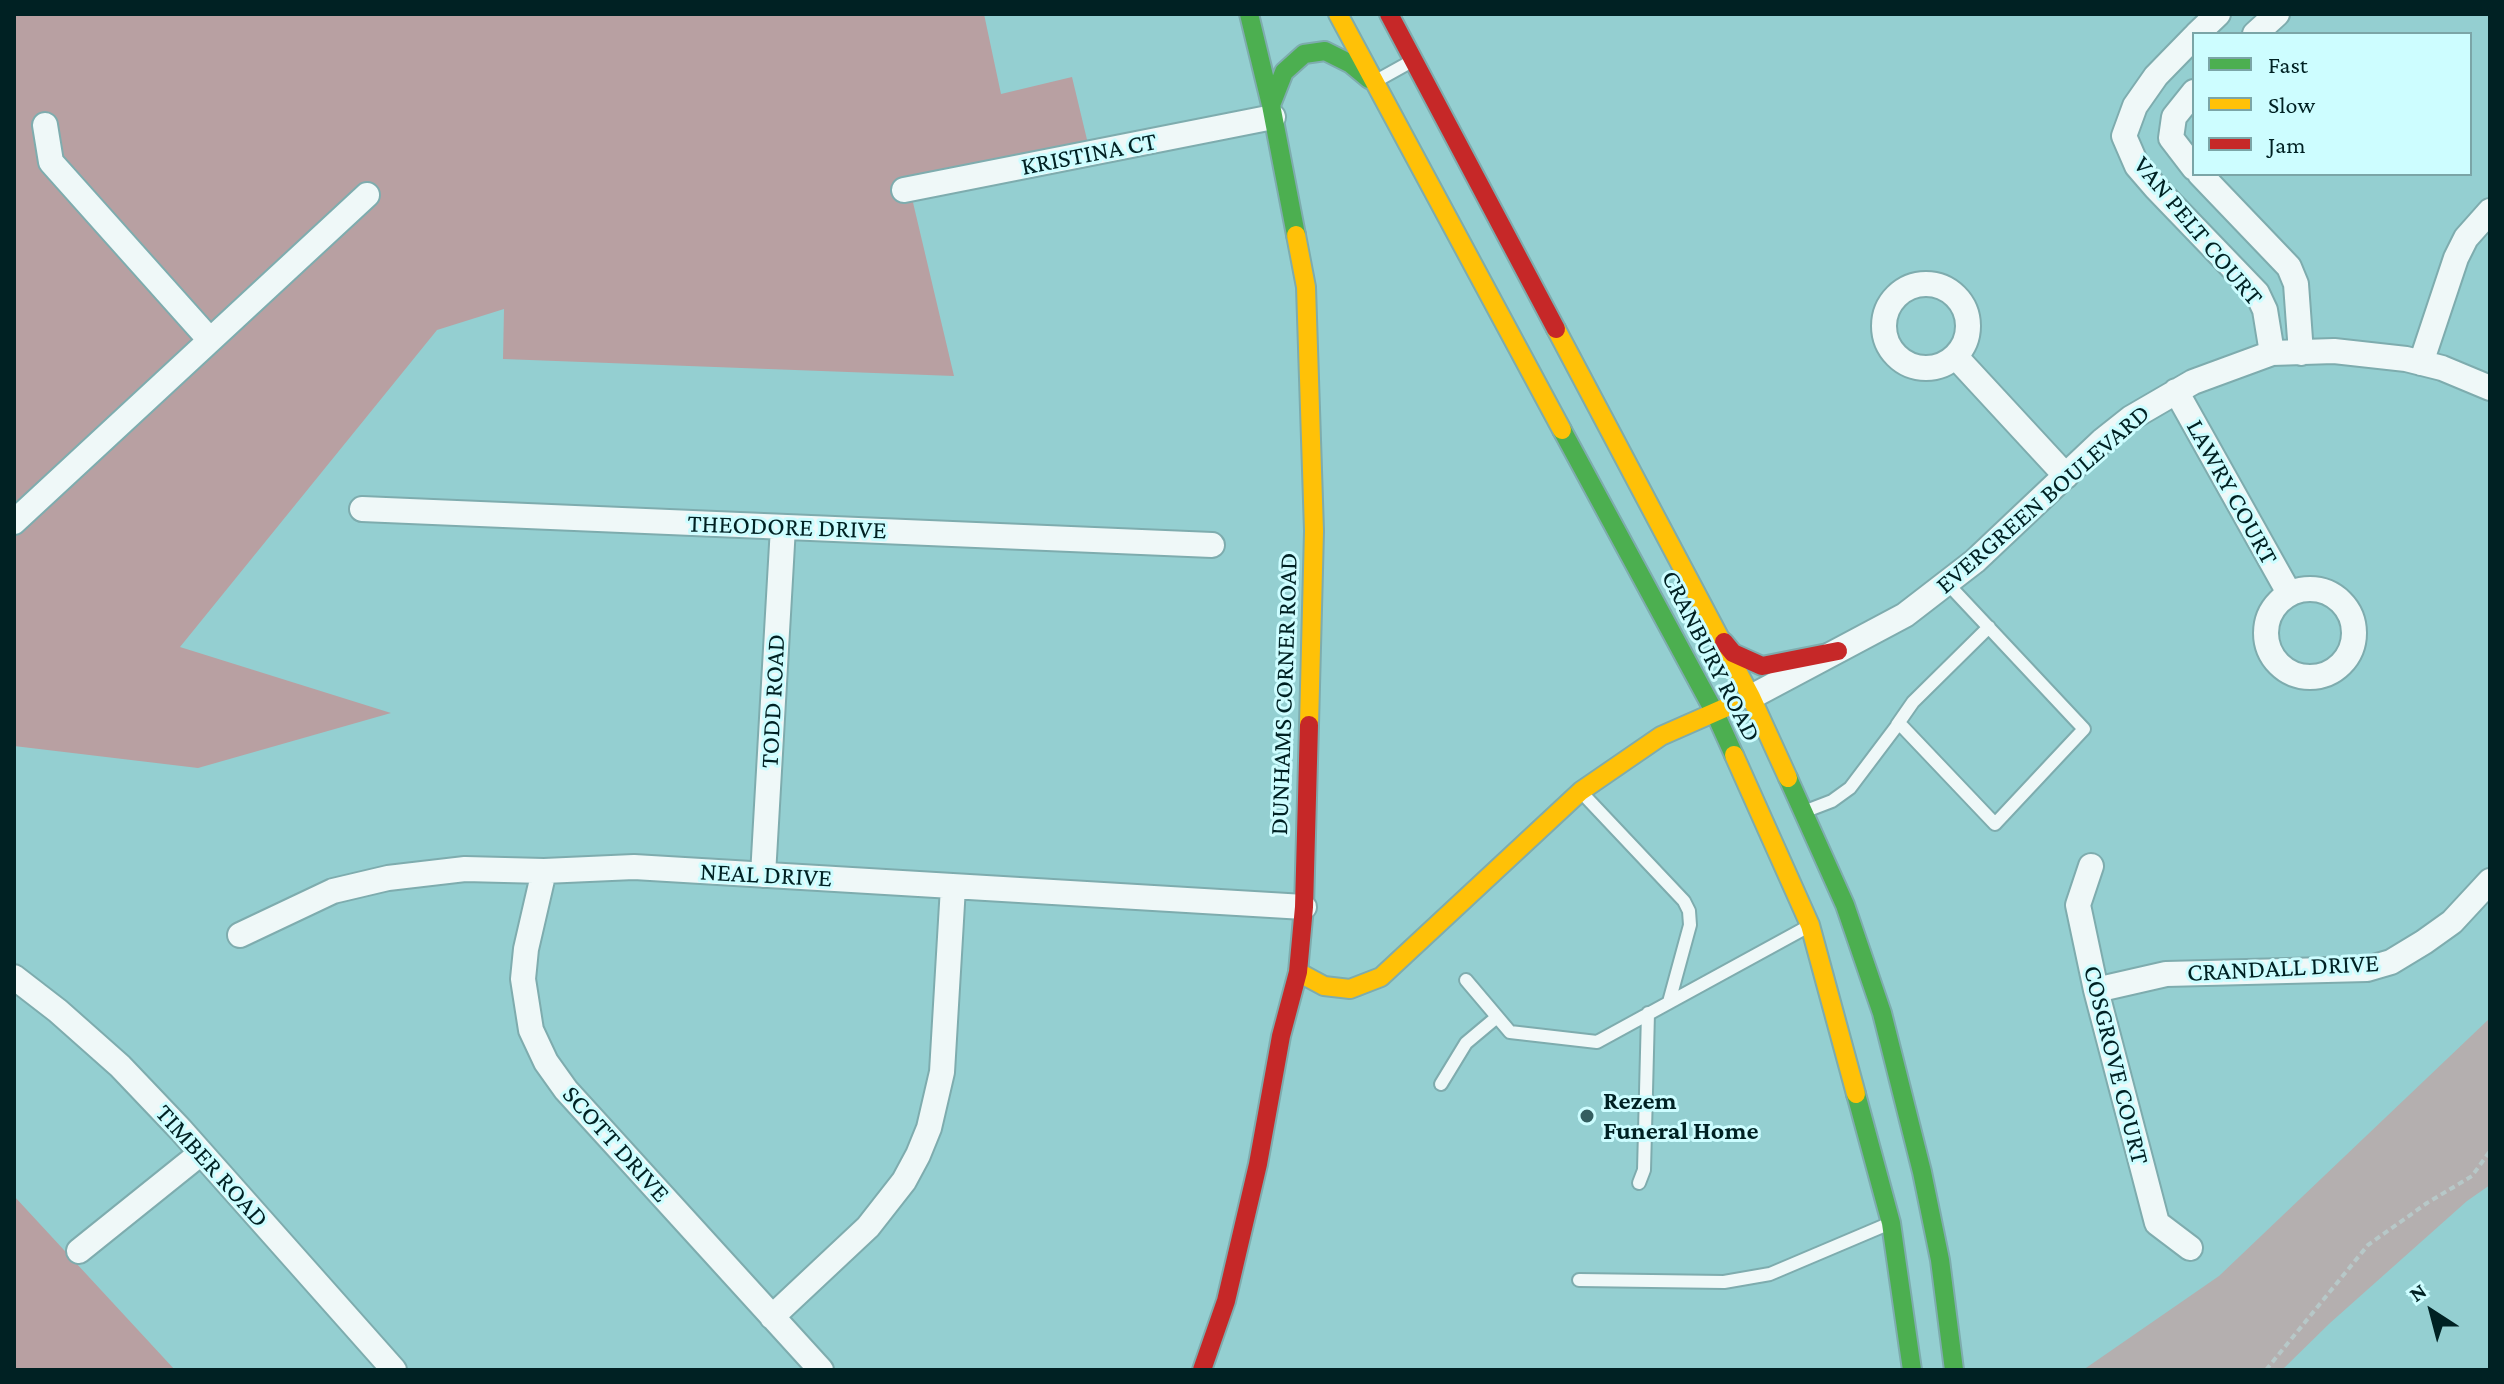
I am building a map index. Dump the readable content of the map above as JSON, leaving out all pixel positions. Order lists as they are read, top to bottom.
{
  "streets": {
    "main road": ["CRANBURY ROAD", "DUNHAMS CORNER ROAD"],
    "street": [
      "KRISTINA CT",
      "VAN PELT COURT",
      "LAWRY COURT",
      "EVERGREEN BOULEVARD",
      "THEODORE DRIVE",
      "TODD ROAD",
      "NEAL DRIVE",
      "CRANDALL DRIVE",
      "COSGROVE COURT",
      "SCOTT DRIVE",
      "TIMBER ROAD"
    ]
  },
  "crossings": [
    ["KRISTINA CT", "DUNHAMS CORNER ROAD"],
    ["VAN PELT COURT", "EVERGREEN BOULEVARD"],
    ["LAWRY COURT", "EVERGREEN BOULEVARD"],
    ["EVERGREEN BOULEVARD", "CRANBURY ROAD"],
    ["THEODORE DRIVE", "TODD ROAD"],
    ["DUNHAMS CORNER ROAD", "NEAL DRIVE"],
    ["TODD ROAD", "NEAL DRIVE"],
    ["NEAL DRIVE", "SCOTT DRIVE"],
    ["CRANDALL DRIVE", "COSGROVE COURT"]
  ],
  "places": ["Rezem Funeral Home"],
  "legend": ["Fast", "Slow", "Jam"],
  "north": "top left"
}
